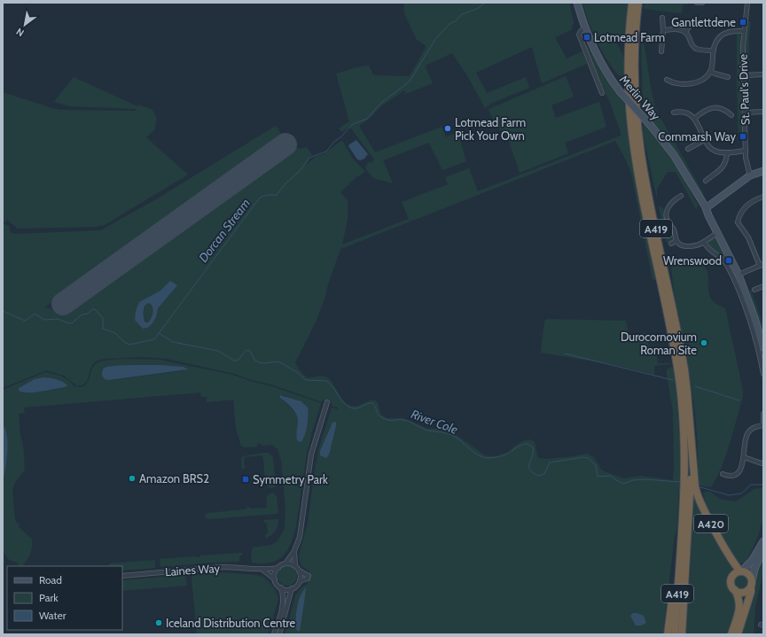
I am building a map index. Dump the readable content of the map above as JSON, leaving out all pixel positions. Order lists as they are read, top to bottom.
{
  "streets": {
    "highway": ["A419", "A420"],
    "street": ["St. Paul's Drive", "Merlin Way", "Laines Way"]
  },
  "crossings": [
    ["A419", "A420"]
  ],
  "water": ["Dorcan Stream", "River Cole"],
  "places": {
    "transit": [
      "Gantlettdene",
      "Lotmead Farm",
      "Cornmarsh Way",
      "Wrenswood",
      "Symmetry Park"
    ],
    "other": [
      "Lotmead Farm Pick Your Own",
      "Durocornovium Roman Site",
      "Amazon BRS2",
      "Iceland Distribution Centre"
    ]
  },
  "legend": ["Road", "Park", "Water"],
  "north": "bottom left"
}
